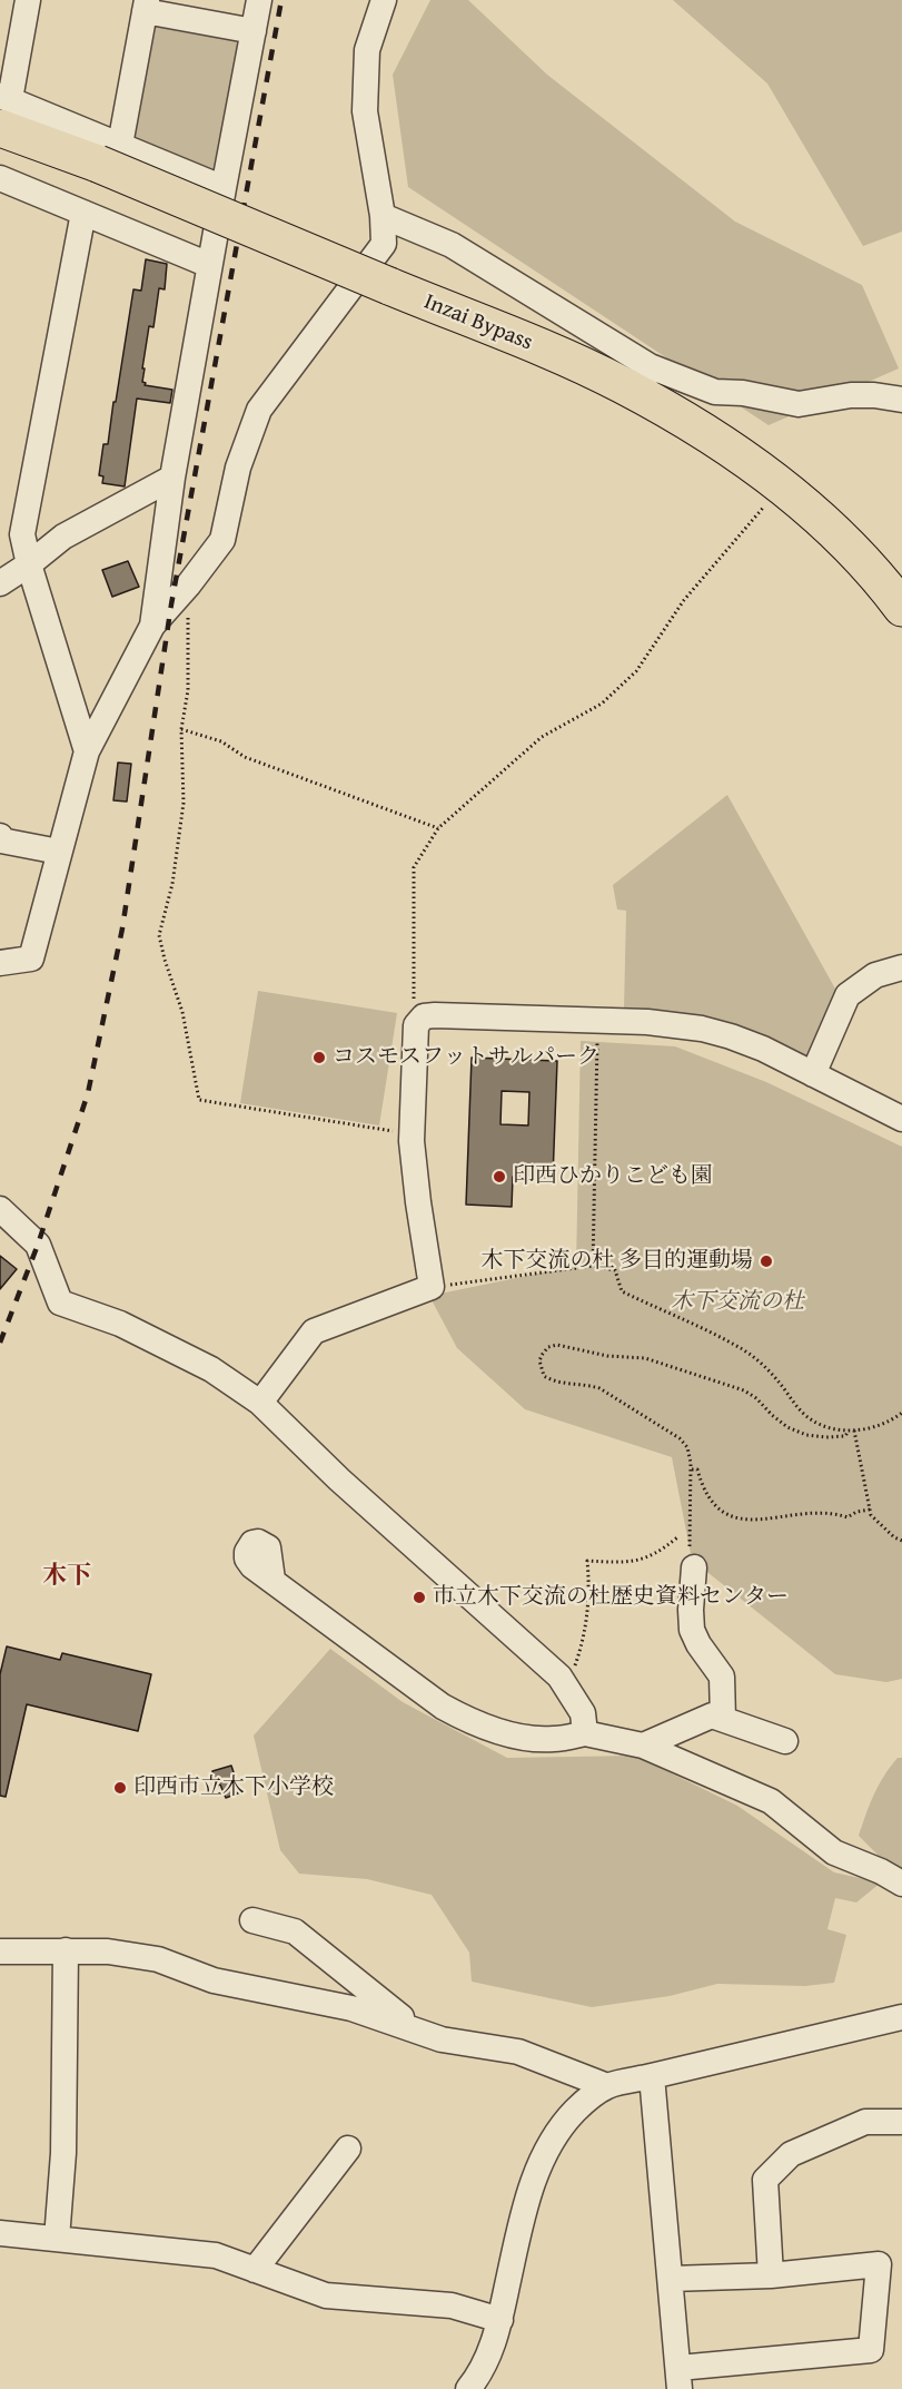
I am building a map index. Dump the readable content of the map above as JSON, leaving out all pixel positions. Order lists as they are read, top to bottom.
{
  "streets": {
    "highway": ["Inzai Bypass"]
  },
  "districts": ["木下"],
  "parks": ["木下交流の杜"],
  "places": [
    "コスモスフットサルパーク",
    "印西ひかりこども園",
    "木下交流の杜 多目的運動場",
    "市立木下交流の杜歴史資料センター",
    "印西市立木下小学校"
  ]
}
